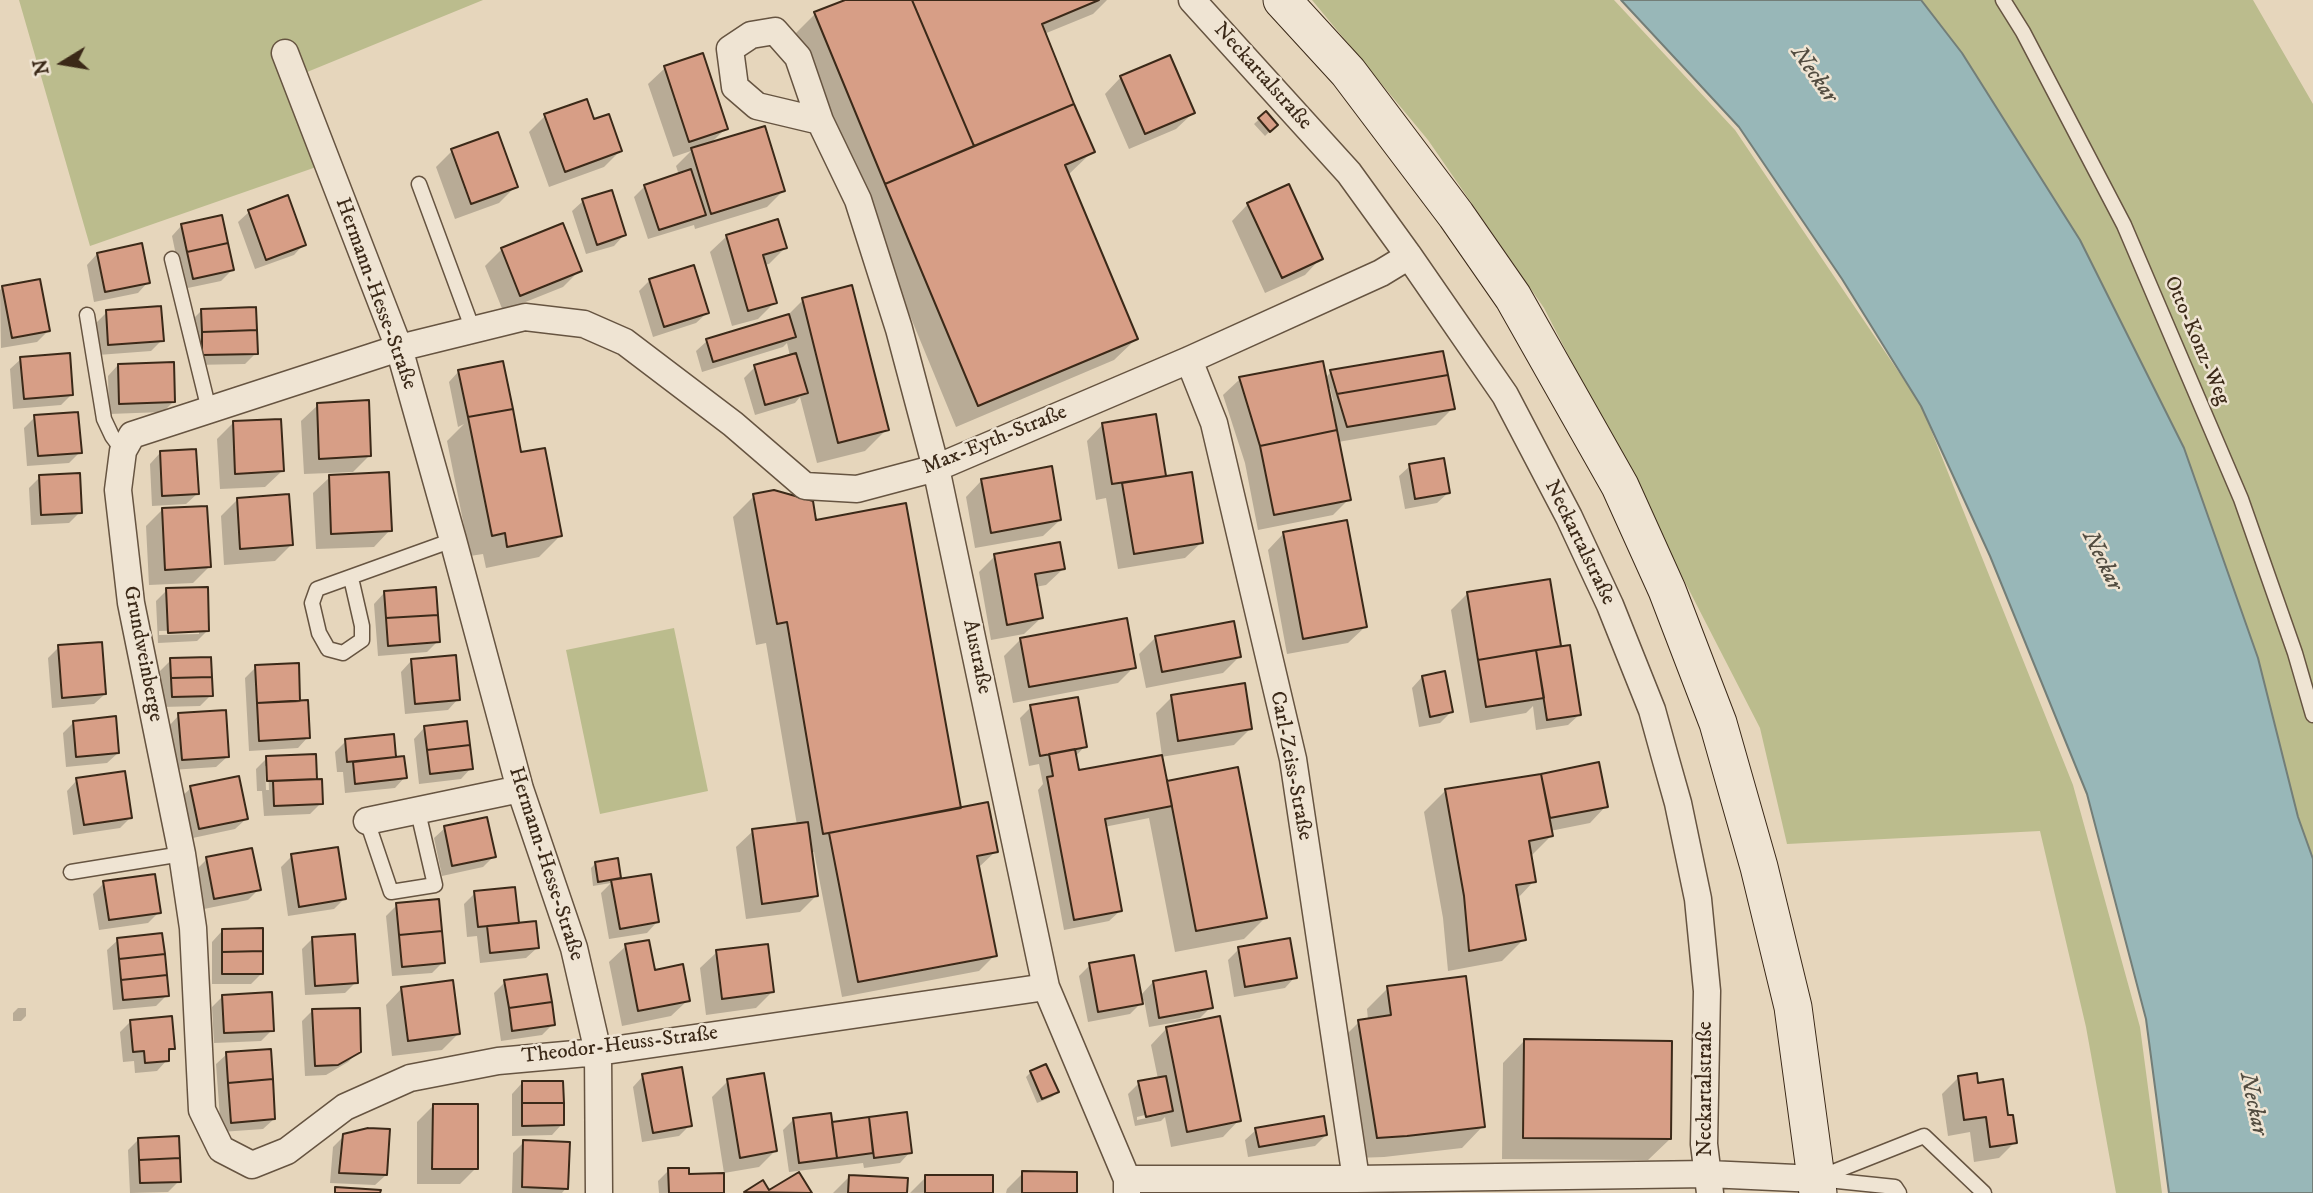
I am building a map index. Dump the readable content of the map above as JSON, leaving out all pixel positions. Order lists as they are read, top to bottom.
{
  "streets": {
    "street": [
      "Neckartalstraße",
      "Hermann-Hesse-Straße",
      "Max-Eyth-Straße",
      "Grundweinberge",
      "Austraße",
      "Carl-Zeiss-Straße",
      "Theodor-Heuss-Straße"
    ],
    "lane": ["Otto-Konz-Weg"]
  },
  "crossings": [
    ["Neckartalstraße", "Max-Eyth-Straße"],
    ["Hermann-Hesse-Straße", "Max-Eyth-Straße"],
    ["Hermann-Hesse-Straße", "Theodor-Heuss-Straße"],
    ["Max-Eyth-Straße", "Austraße"],
    ["Max-Eyth-Straße", "Carl-Zeiss-Straße"],
    ["Grundweinberge", "Theodor-Heuss-Straße"],
    ["Austraße", "Theodor-Heuss-Straße"]
  ],
  "water": ["Neckar"],
  "north": "left"
}
